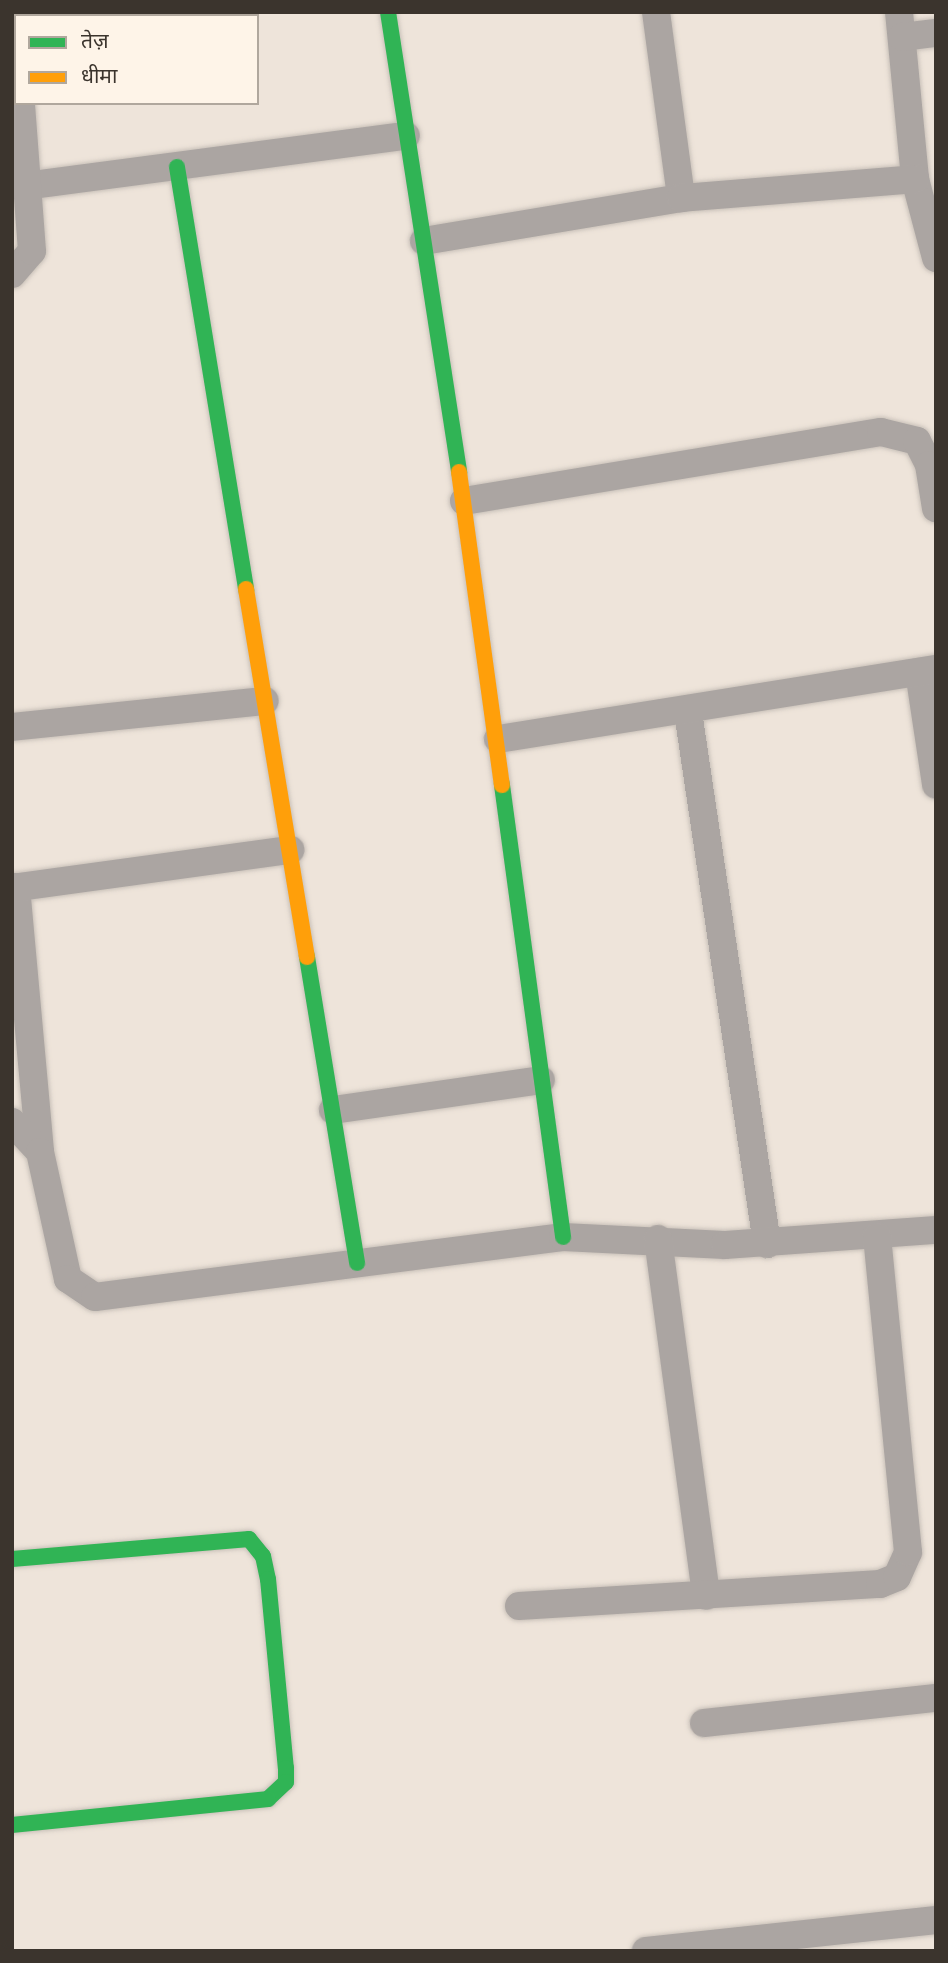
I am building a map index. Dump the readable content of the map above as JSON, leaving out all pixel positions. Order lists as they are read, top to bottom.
{
  "legend": ["तेज़", "धीमा"]
}
